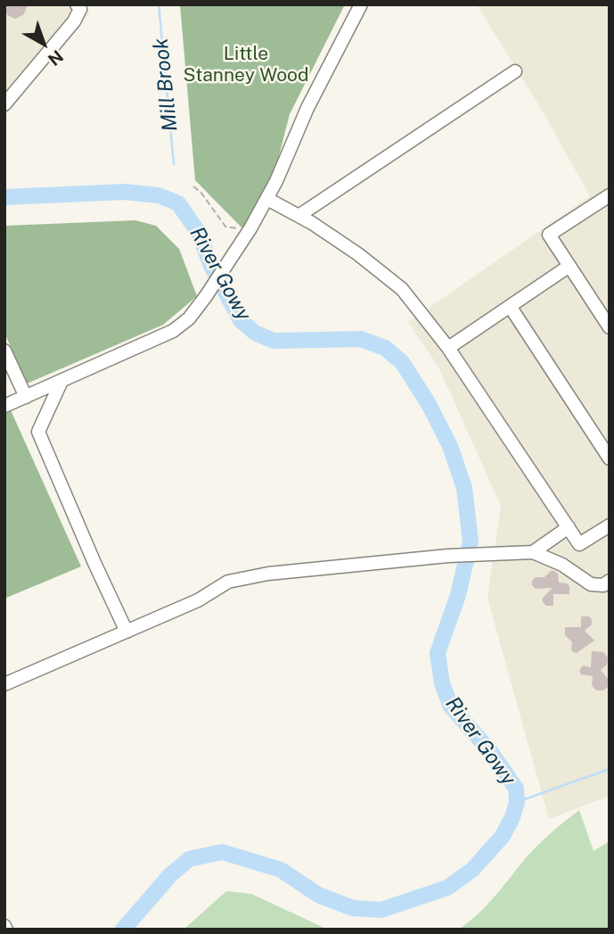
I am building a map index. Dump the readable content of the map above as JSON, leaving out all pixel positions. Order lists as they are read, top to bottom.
{
  "water": ["Mill Brook", "River Gowy"],
  "parks": ["Little Stanney Wood"],
  "north": "bottom right"
}
